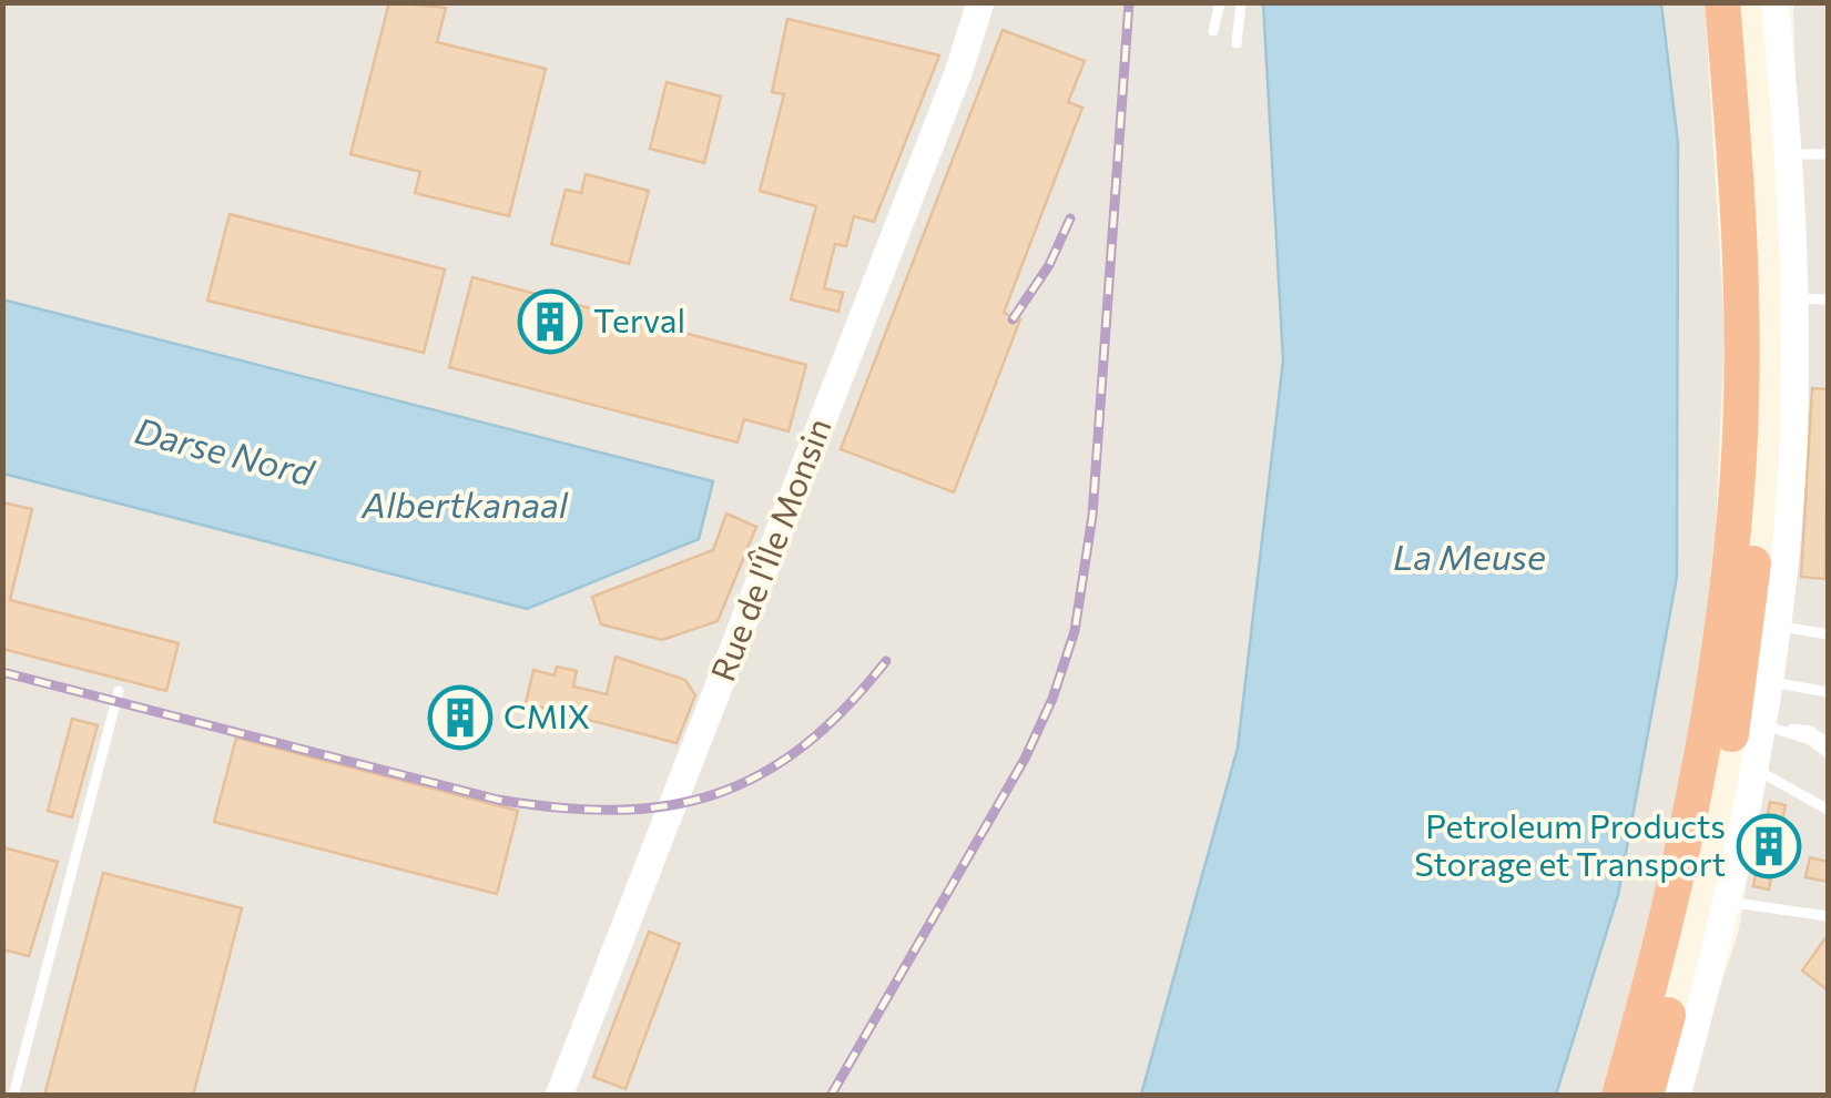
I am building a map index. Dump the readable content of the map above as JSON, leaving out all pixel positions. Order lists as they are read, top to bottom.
{
  "streets": {
    "street": ["Rue de l'Île Monsin"]
  },
  "water": ["Darse Nord", "Albertkanaal", "La Meuse"],
  "places": {
    "building": ["Terval", "CMIX", "Petroleum Products Storage et Transport"]
  }
}
